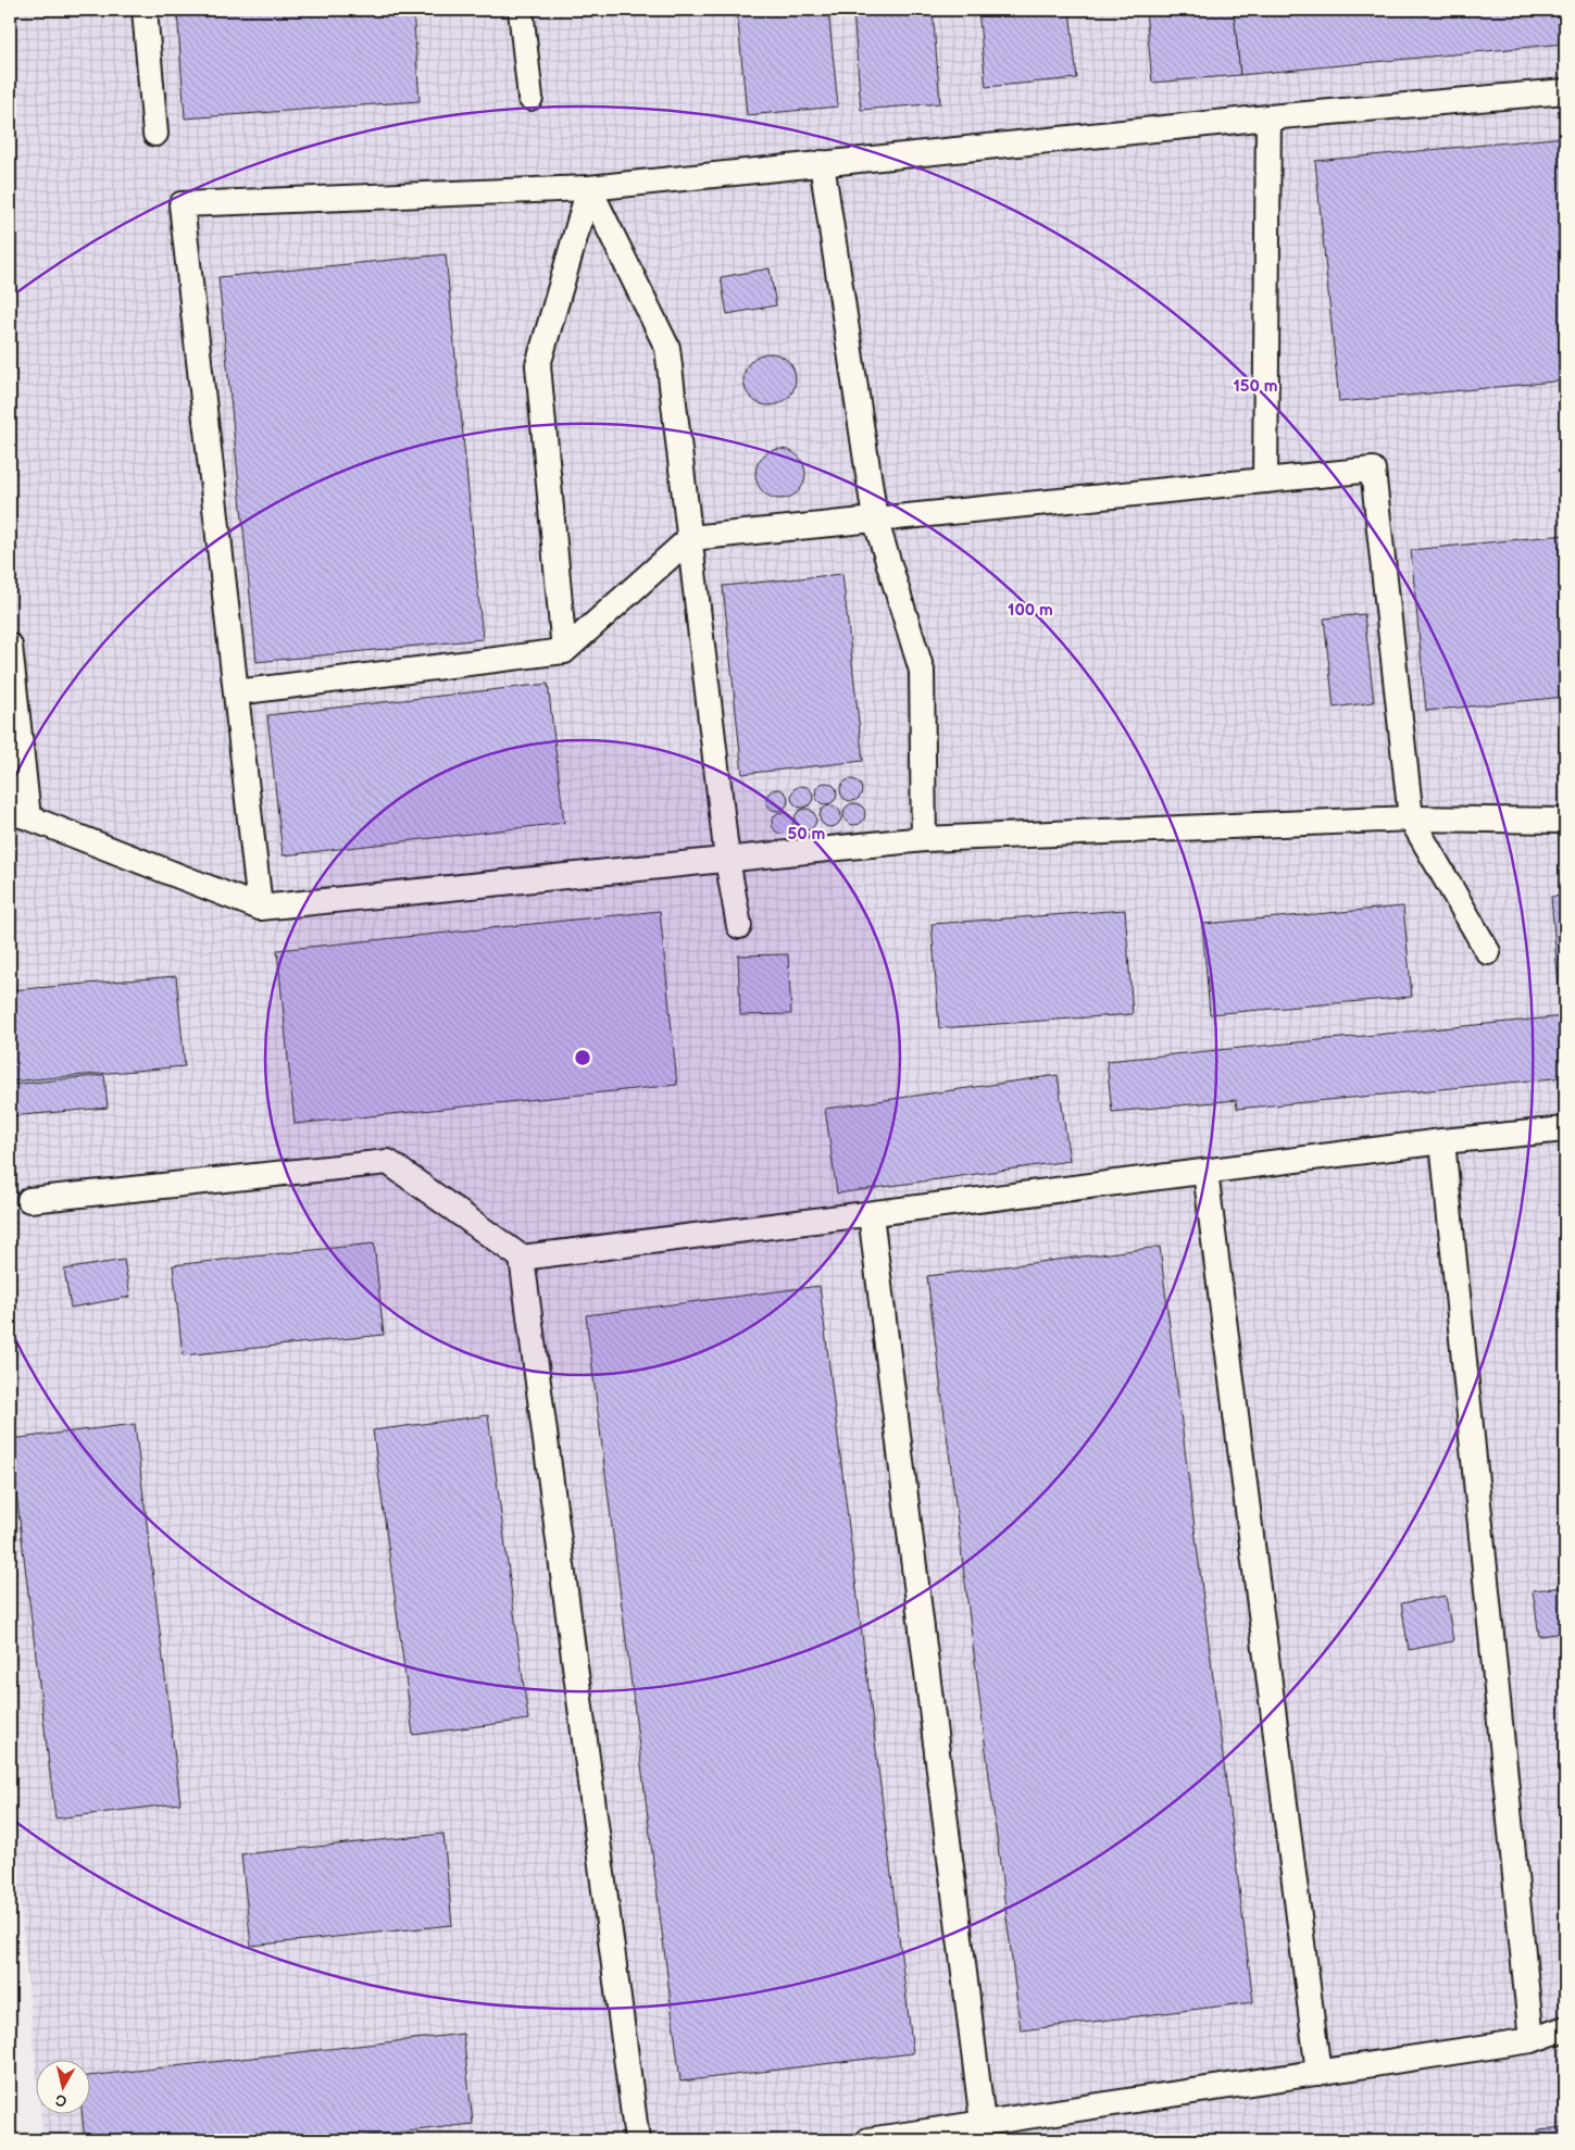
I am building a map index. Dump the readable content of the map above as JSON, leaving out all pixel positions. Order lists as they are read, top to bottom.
{
  "north": "bottom",
  "rings": ["150 m", "100 m", "50 m"]
}
